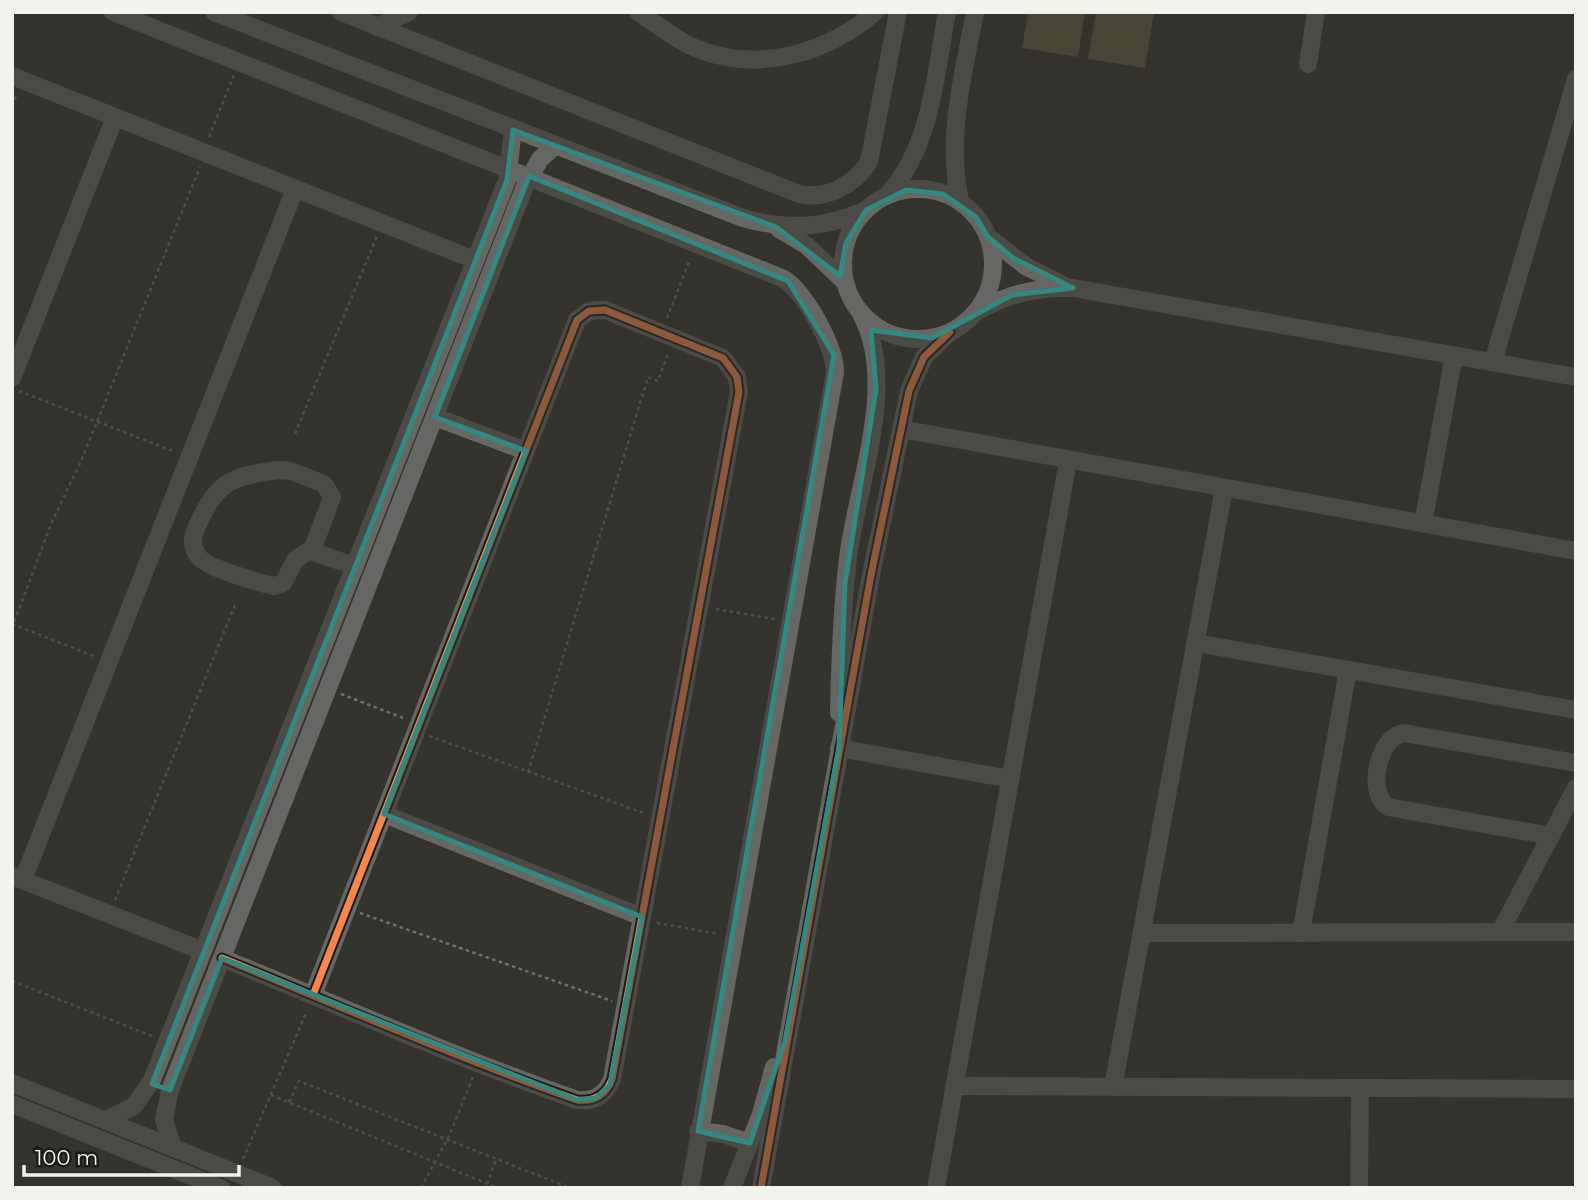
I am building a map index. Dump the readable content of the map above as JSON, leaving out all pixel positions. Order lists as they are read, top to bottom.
{
  "scale_bar": "100 m"
}
